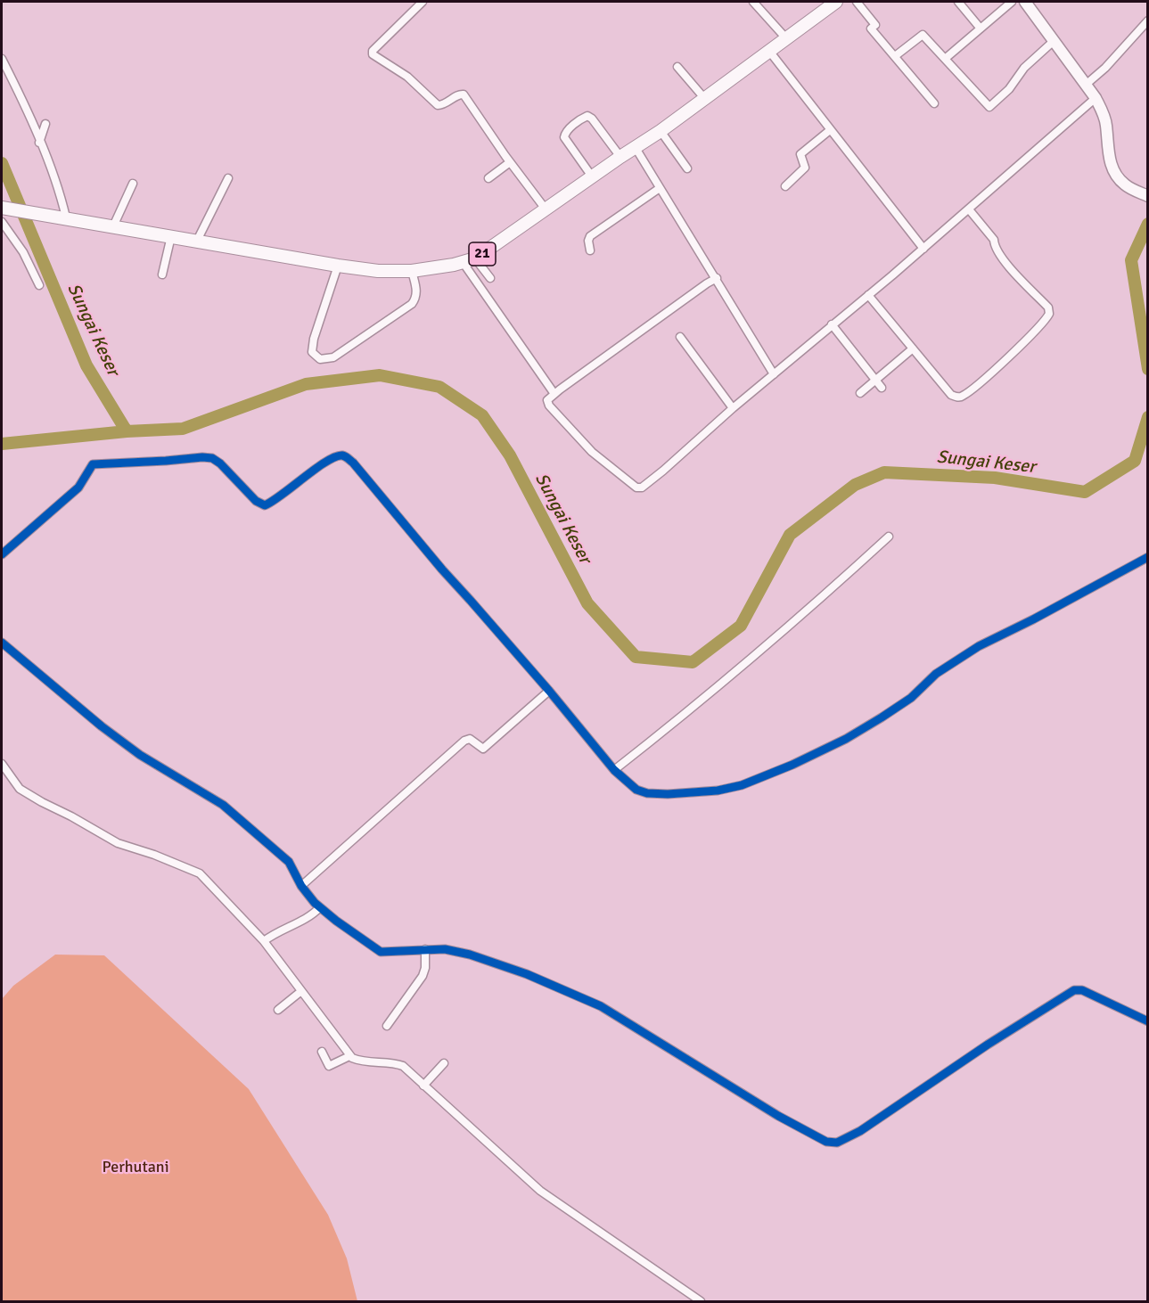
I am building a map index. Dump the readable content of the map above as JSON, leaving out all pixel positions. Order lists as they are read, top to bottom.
{
  "streets": {
    "highway": ["21"]
  },
  "water": ["Sungai Keser"],
  "parks": ["Perhutani"]
}
